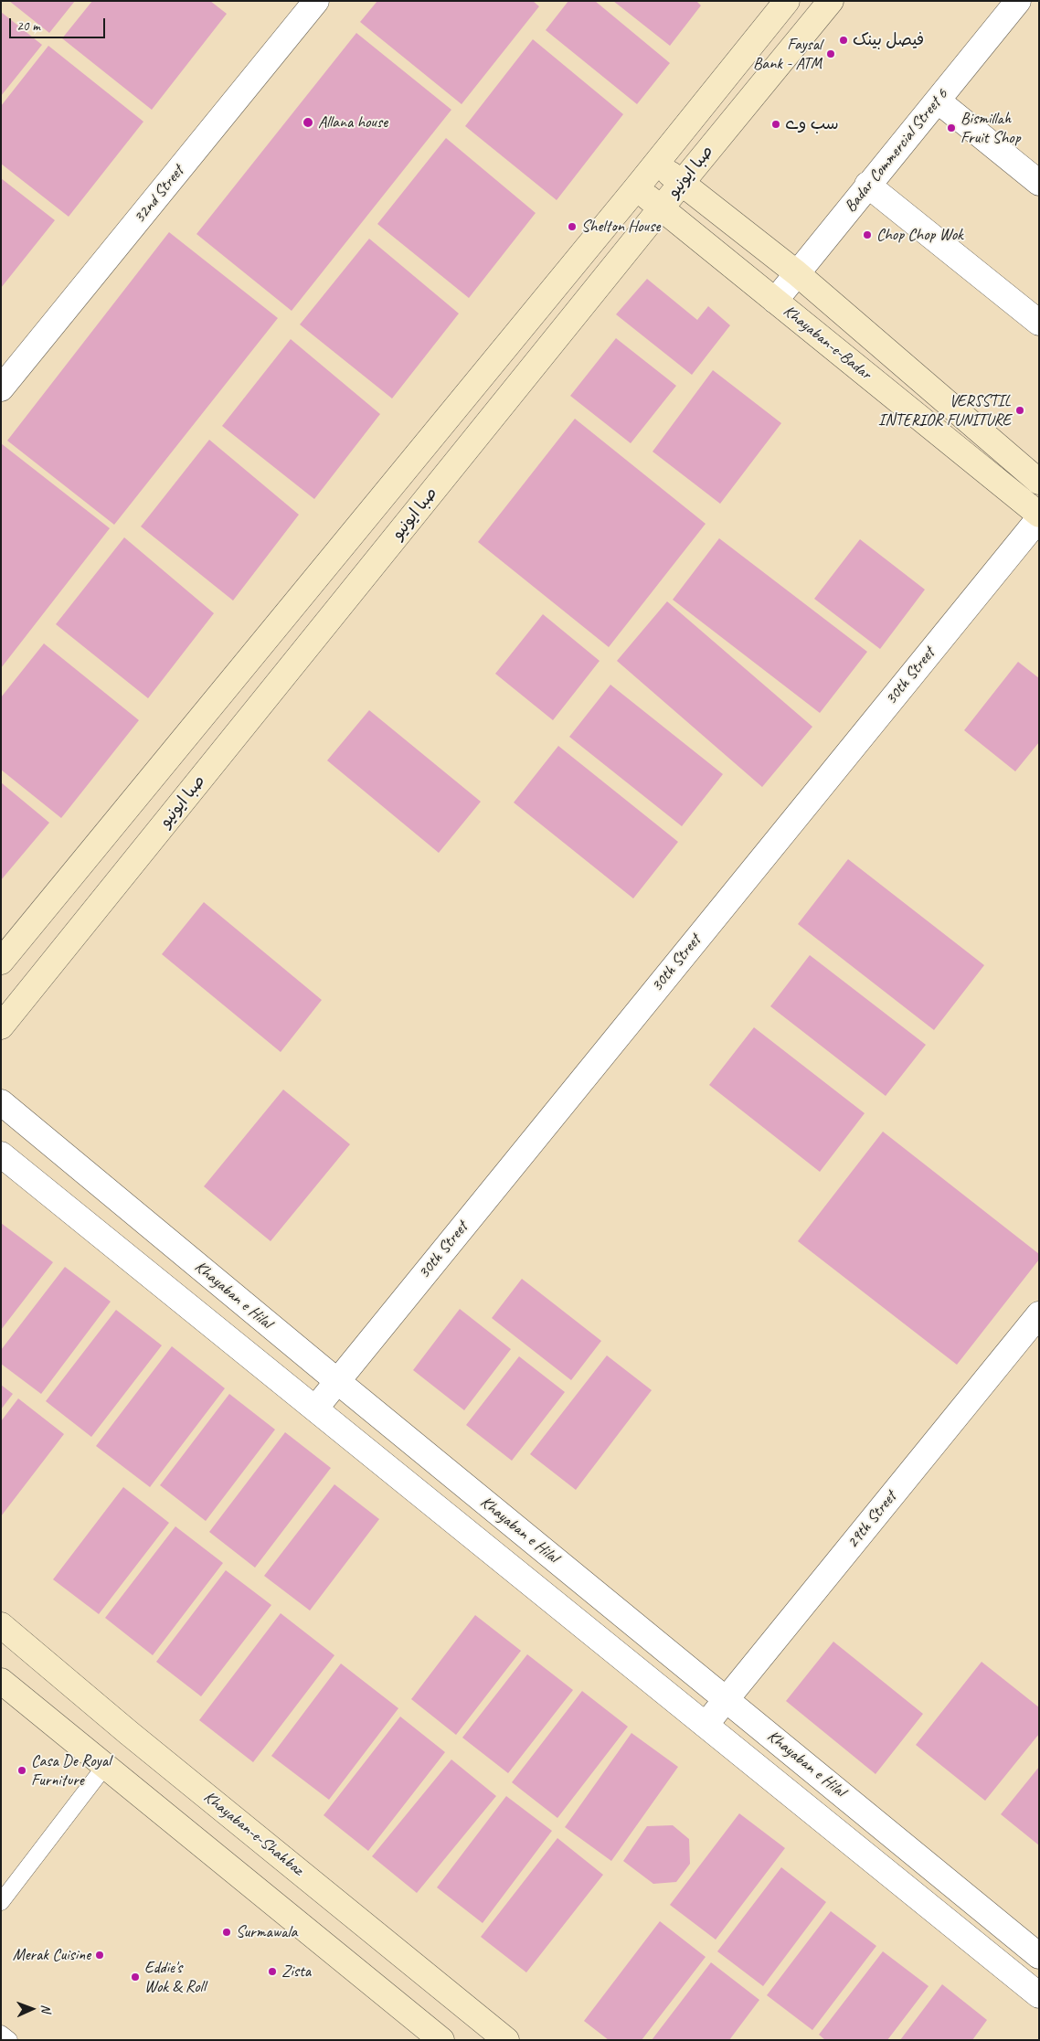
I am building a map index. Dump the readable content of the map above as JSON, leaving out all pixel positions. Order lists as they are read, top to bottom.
{
  "streets": {
    "main road": ["صبا ایونیو", "Khayaban-e-Badar", "Khayaban-e-Shahbaz"],
    "street": [
      "Badar Commercial Street 6",
      "32nd Street",
      "30th Street",
      "Khayaban e Hilal",
      "29th Street"
    ]
  },
  "crossings": [
    ["Badar Commercial Street 6", "Khayaban-e-Badar"],
    ["صبا ایونیو", "Khayaban-e-Badar"],
    ["Khayaban-e-Badar", "30th Street"],
    ["30th Street", "Khayaban e Hilal"],
    ["Khayaban e Hilal", "29th Street"]
  ],
  "places": [
    "فیصل بینک",
    "Faysal Bank - ATM",
    "Allana house",
    "سب وے",
    "Bismillah Fruit Shop",
    "Shelton House",
    "Chop Chop Wok",
    "VERSSTIL INTERIOR FUNITURE",
    "Casa De Royal Furniture",
    "Surmawala",
    "Merak Cuisine",
    "Zista",
    "Eddie's Wok & Roll"
  ],
  "scale_bar": "20 m",
  "north": "right"
}
